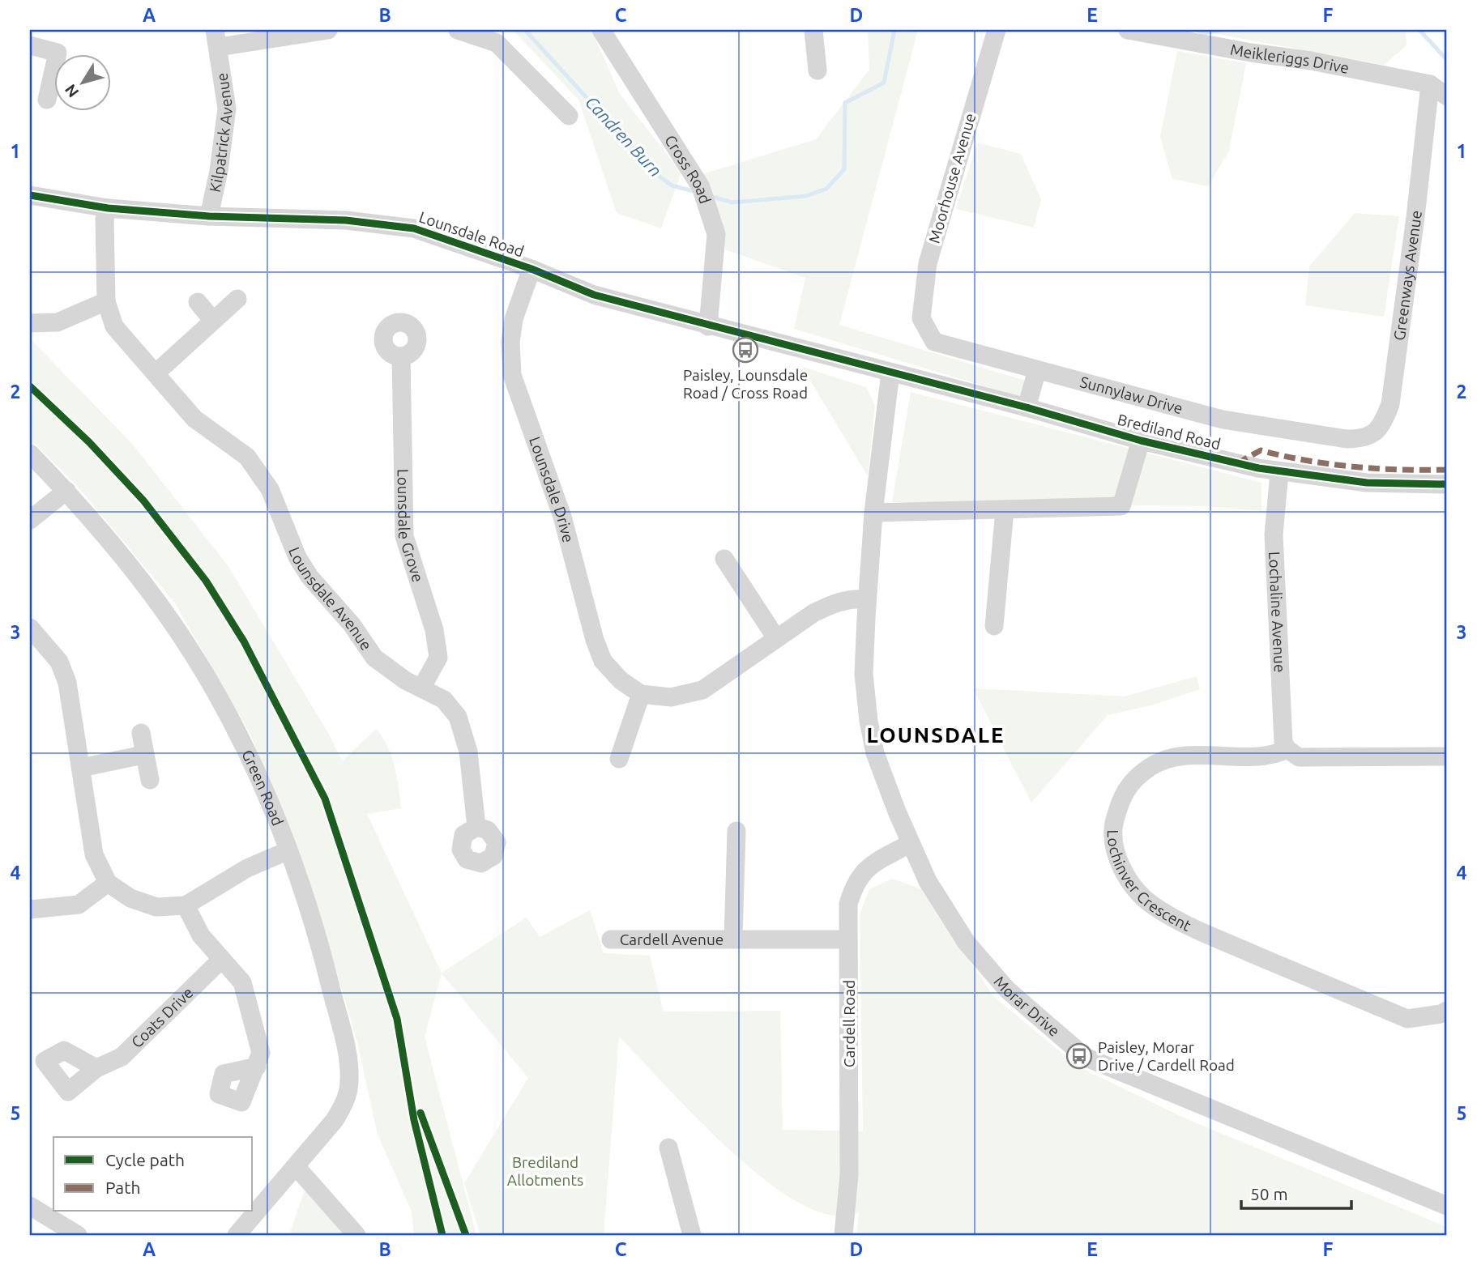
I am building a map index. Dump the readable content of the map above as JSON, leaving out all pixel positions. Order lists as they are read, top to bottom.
{
  "streets": {
    "street": [
      "Meikleriggs Drive",
      "Kilpatrick Avenue",
      "Cross Road",
      "Moorhouse Avenue",
      "Lounsdale Road",
      "Greenways Avenue",
      "Sunnylaw Drive",
      "Brediland Road",
      "Lounsdale Drive",
      "Lounsdale Grove",
      "Lounsdale Avenue",
      "Lochaline Avenue",
      "Green Road",
      "Lochinver Crescent",
      "Cardell Avenue",
      "Morar Drive",
      "Coats Drive",
      "Cardell Road"
    ]
  },
  "crossings": [
    ["Meikleriggs Drive", "Greenways Avenue"],
    ["Kilpatrick Avenue", "Lounsdale Road"],
    ["Cross Road", "Lounsdale Road"],
    ["Moorhouse Avenue", "Sunnylaw Drive"],
    ["Lounsdale Road", "Brediland Road"],
    ["Lounsdale Road", "Lounsdale Drive"],
    ["Lounsdale Road", "Lounsdale Avenue"],
    ["Greenways Avenue", "Sunnylaw Drive"],
    ["Brediland Road", "Lochaline Avenue"],
    ["Lounsdale Drive", "Morar Drive"],
    ["Lounsdale Grove", "Lounsdale Avenue"],
    ["Lochaline Avenue", "Lochinver Crescent"],
    ["Cardell Avenue", "Cardell Road"],
    ["Morar Drive", "Cardell Road"]
  ],
  "districts": ["LOUNSDALE"],
  "water": ["Candren Burn"],
  "parks": ["Brediland Allotments"],
  "places": {
    "bus stop": ["Paisley, Lounsdale Road / Cross Road", "Paisley, Morar Drive / Cardell Road"]
  },
  "legend": ["Cycle path", "Path"],
  "scale_bar": "50 m",
  "north": "bottom left",
  "grid": {
    "columns": [
      "A",
      "B",
      "C",
      "D",
      "E",
      "F"
    ],
    "rows": [
      "1",
      "2",
      "3",
      "4",
      "5"
    ]
  }
}
